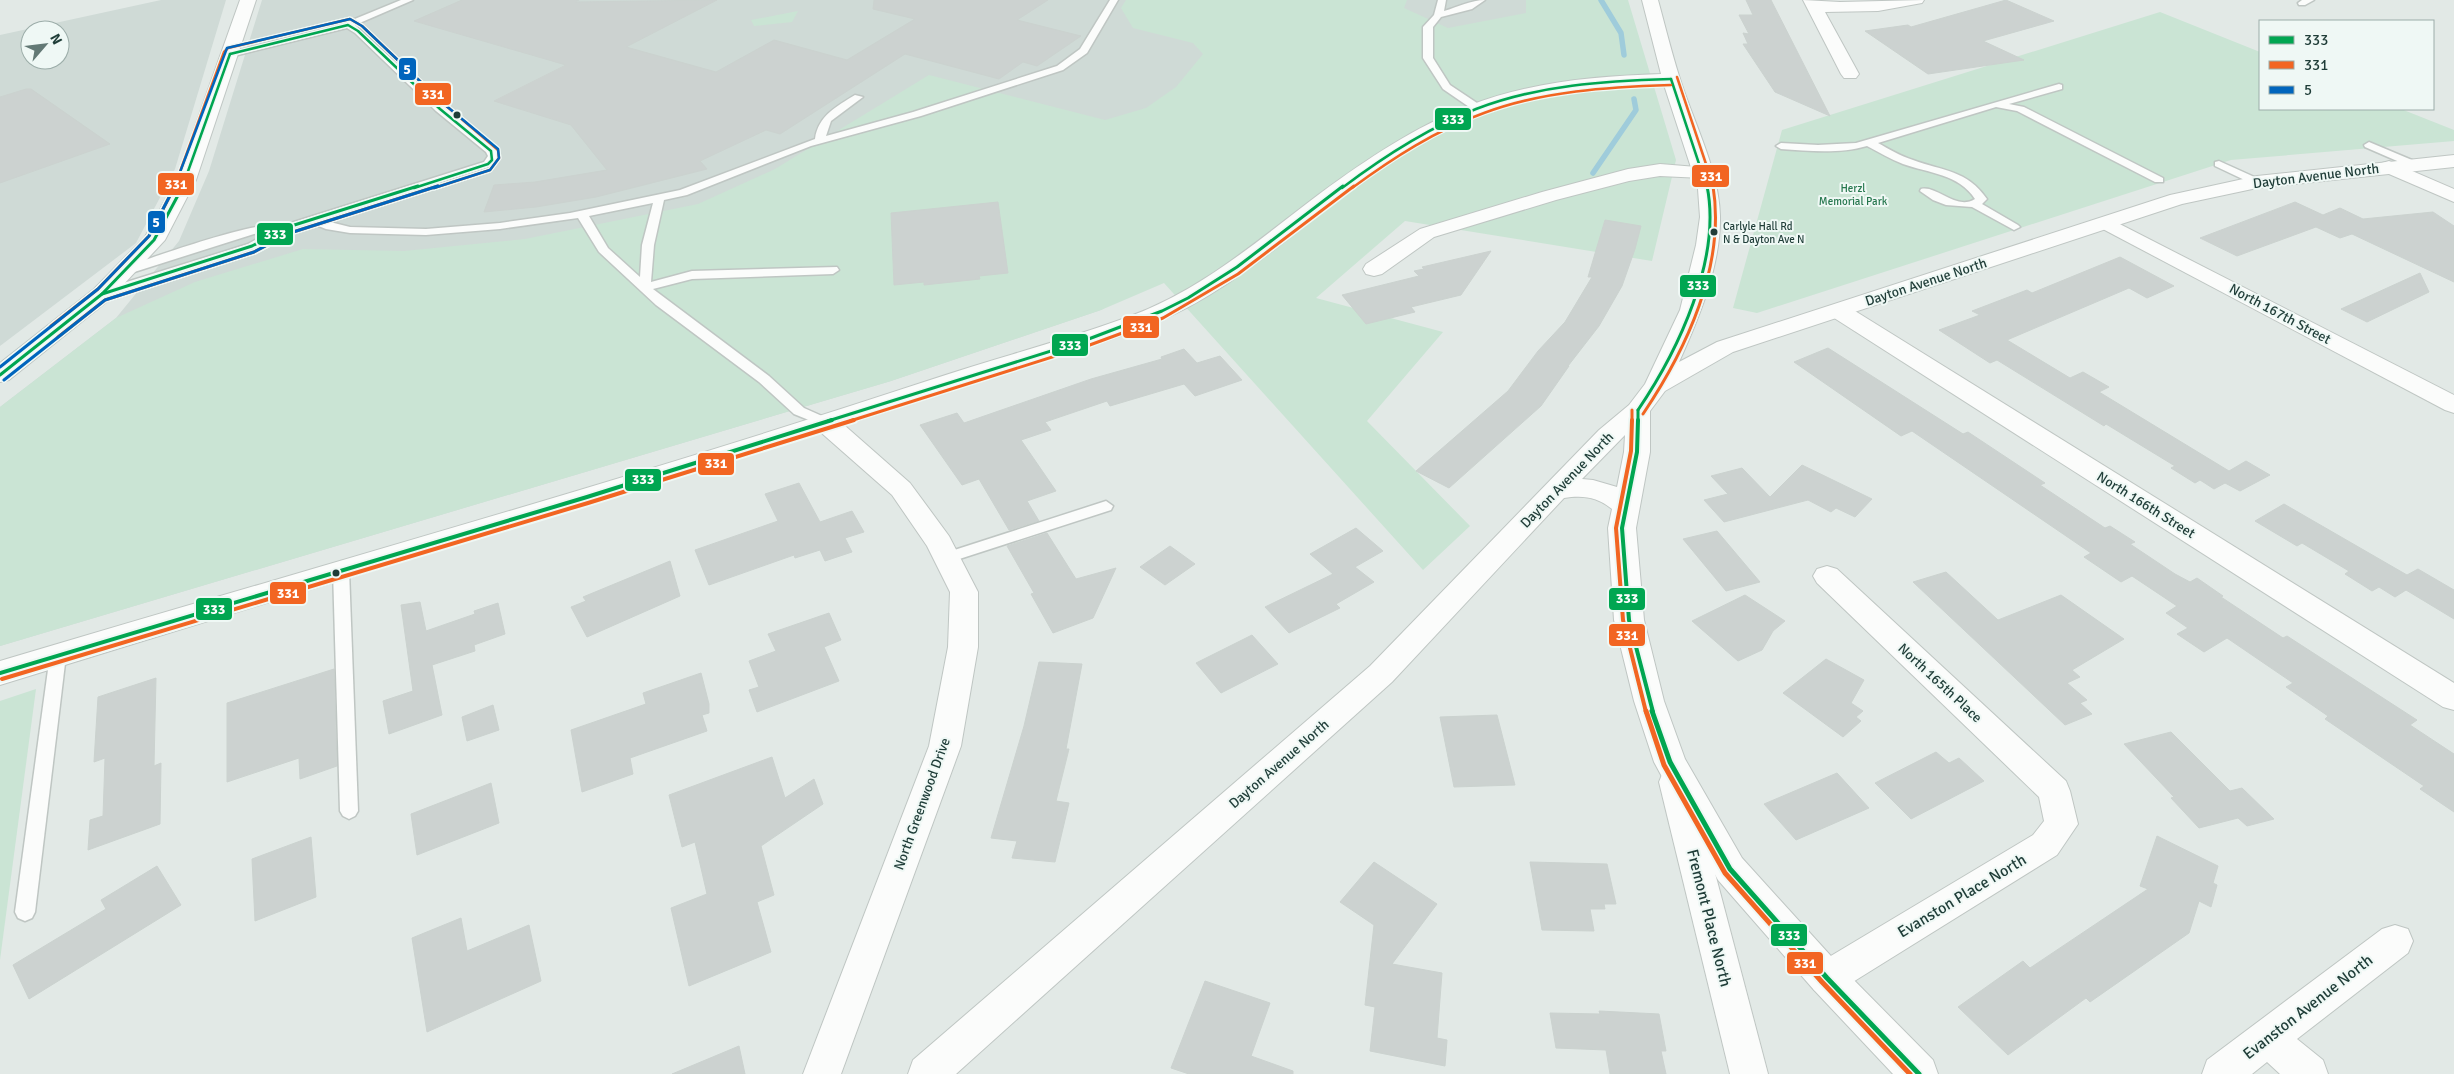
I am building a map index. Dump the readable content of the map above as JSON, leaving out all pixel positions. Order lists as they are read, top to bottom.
{
  "streets": {
    "street": [
      "Dayton Avenue North",
      "North 167th Street",
      "North 166th Street",
      "North 165th Place",
      "North Greenwood Drive",
      "Evanston Place North",
      "Fremont Place North",
      "Evanston Avenue North"
    ]
  },
  "crossings": [
    ["Dayton Avenue North", "North 167th Street"],
    ["Dayton Avenue North", "North 166th Street"],
    ["North 165th Place", "Evanston Place North"]
  ],
  "parks": ["Herzl Memorial Park"],
  "places": ["Carlyle Hall Rd N & Dayton Ave N"],
  "lines": ["transit line 331", "transit line 5", "transit line 333"],
  "legend": ["333", "331", "5"],
  "north": "top right"
}
